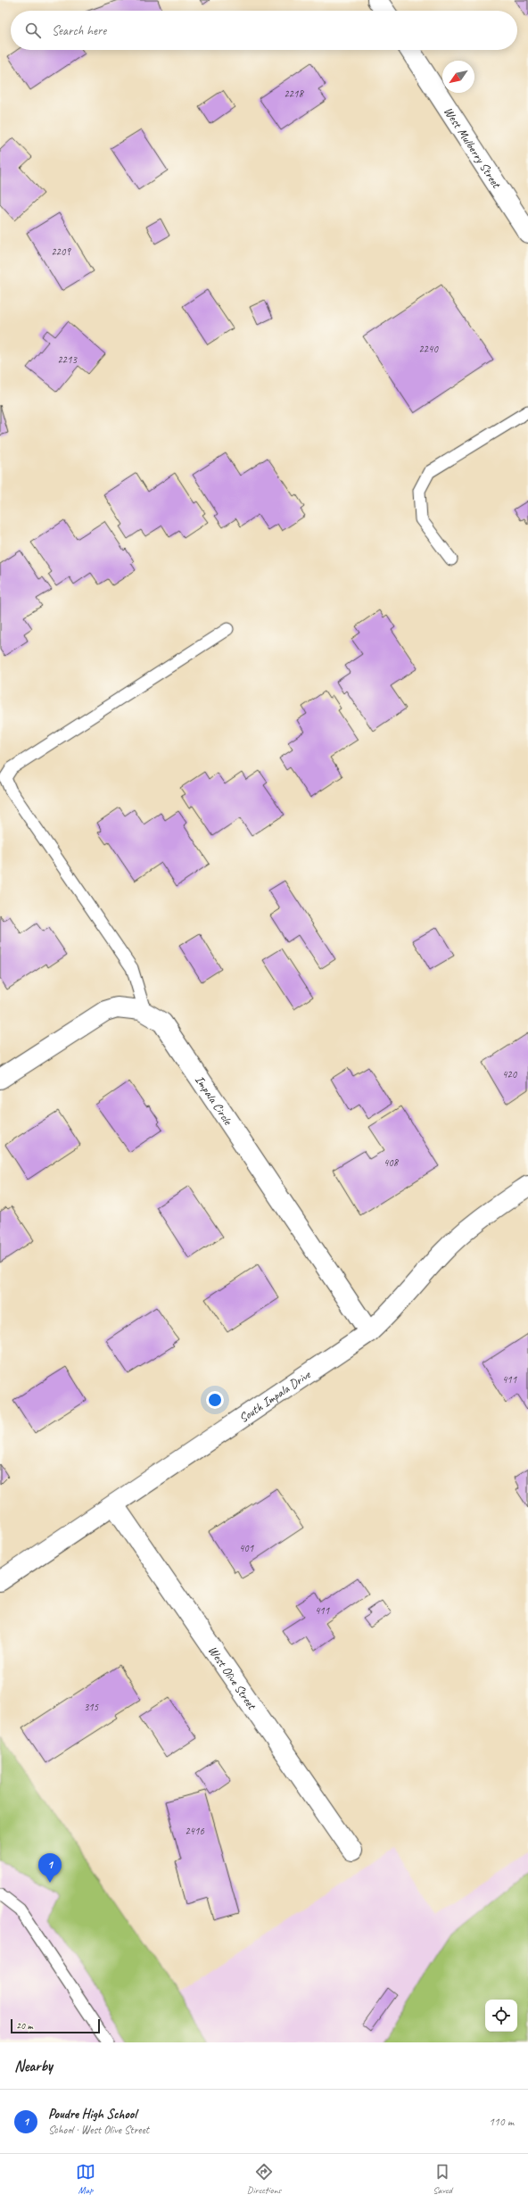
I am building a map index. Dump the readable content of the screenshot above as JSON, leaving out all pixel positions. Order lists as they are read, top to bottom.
{
  "streets": {
    "street": [
      "West Mulberry Street",
      "Impala Circle",
      "South Impala Drive",
      "West Olive Street"
    ]
  },
  "crossings": [
    ["Impala Circle", "South Impala Drive"],
    ["South Impala Drive", "West Olive Street"]
  ],
  "house_numbers": [
    "2218",
    "2209",
    "2240",
    "2213",
    "420",
    "408",
    "411",
    "401",
    "411",
    "315",
    "2416"
  ],
  "scale_bar": "20 m",
  "north": "bottom left",
  "page": {
    "search": "Search here",
    "pins": "1",
    "scale": "20 m",
    "heading": "Nearby",
    "list": [
      {
        "mark": "1",
        "name": "Poudre High School",
        "note": "School · West Olive Street",
        "value": "110 m"
      }
    ],
    "nav": ["Map", "Directions", "Saved"]
  }
}
